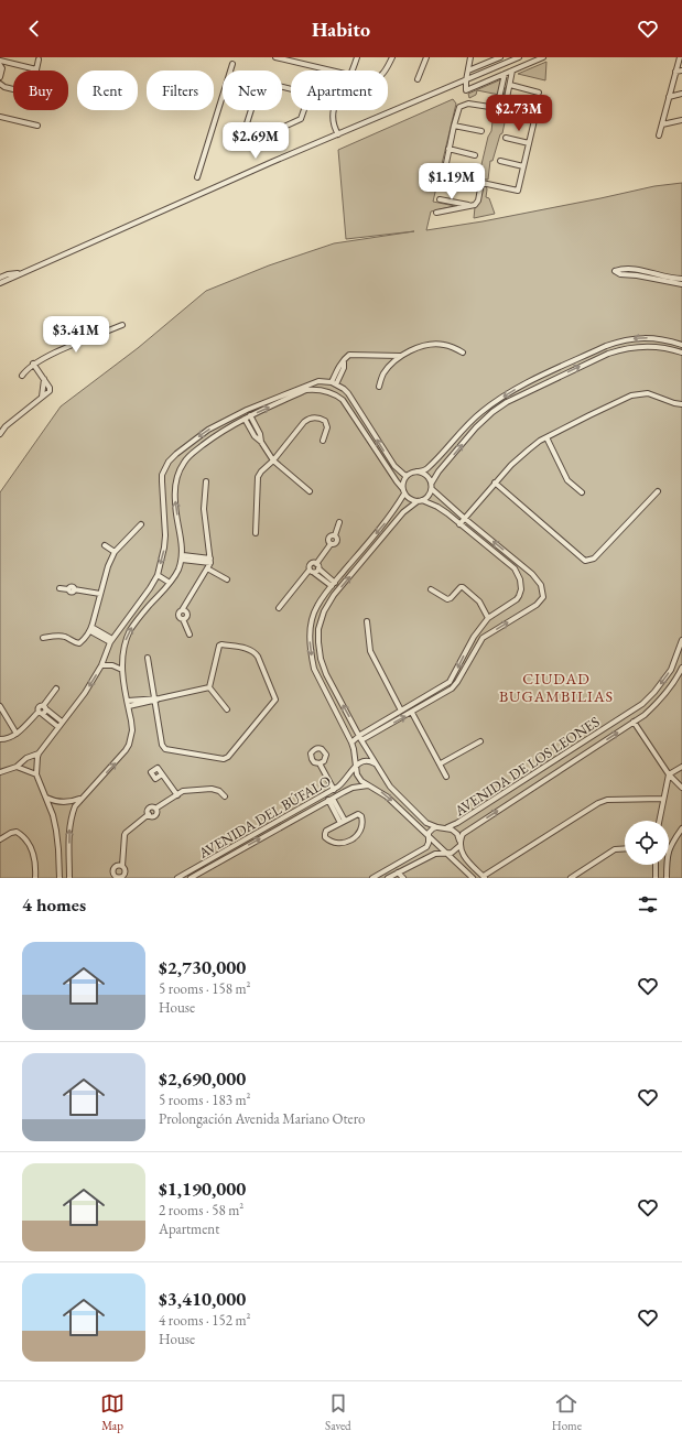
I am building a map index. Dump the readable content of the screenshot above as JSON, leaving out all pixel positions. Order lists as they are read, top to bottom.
{
  "streets": {
    "street": ["AVENIDA DE LOS LEONES", "AVENIDA DEL BÚFALO"]
  },
  "districts": ["CIUDAD BUGAMBILIAS"],
  "page": {
    "header": "Habito",
    "chip": [
      "Buy",
      "Rent",
      "Filters",
      "New",
      "Apartment"
    ],
    "price": [
      "$2.73M",
      "$2.69M",
      "$1.19M",
      "$3.41M"
    ],
    "heading": "4 homes",
    "list": [
      {
        "name": "$2,730,000",
        "note": "5 rooms · 158 m² · House"
      },
      {
        "name": "$2,690,000",
        "note": "5 rooms · 183 m² · Prolongación Avenida Mariano Otero"
      },
      {
        "name": "$1,190,000",
        "note": "2 rooms · 58 m² · Apartment"
      },
      {
        "name": "$3,410,000",
        "note": "4 rooms · 152 m² · House"
      }
    ],
    "tabs": ["Map", "Saved", "Home"]
  }
}
